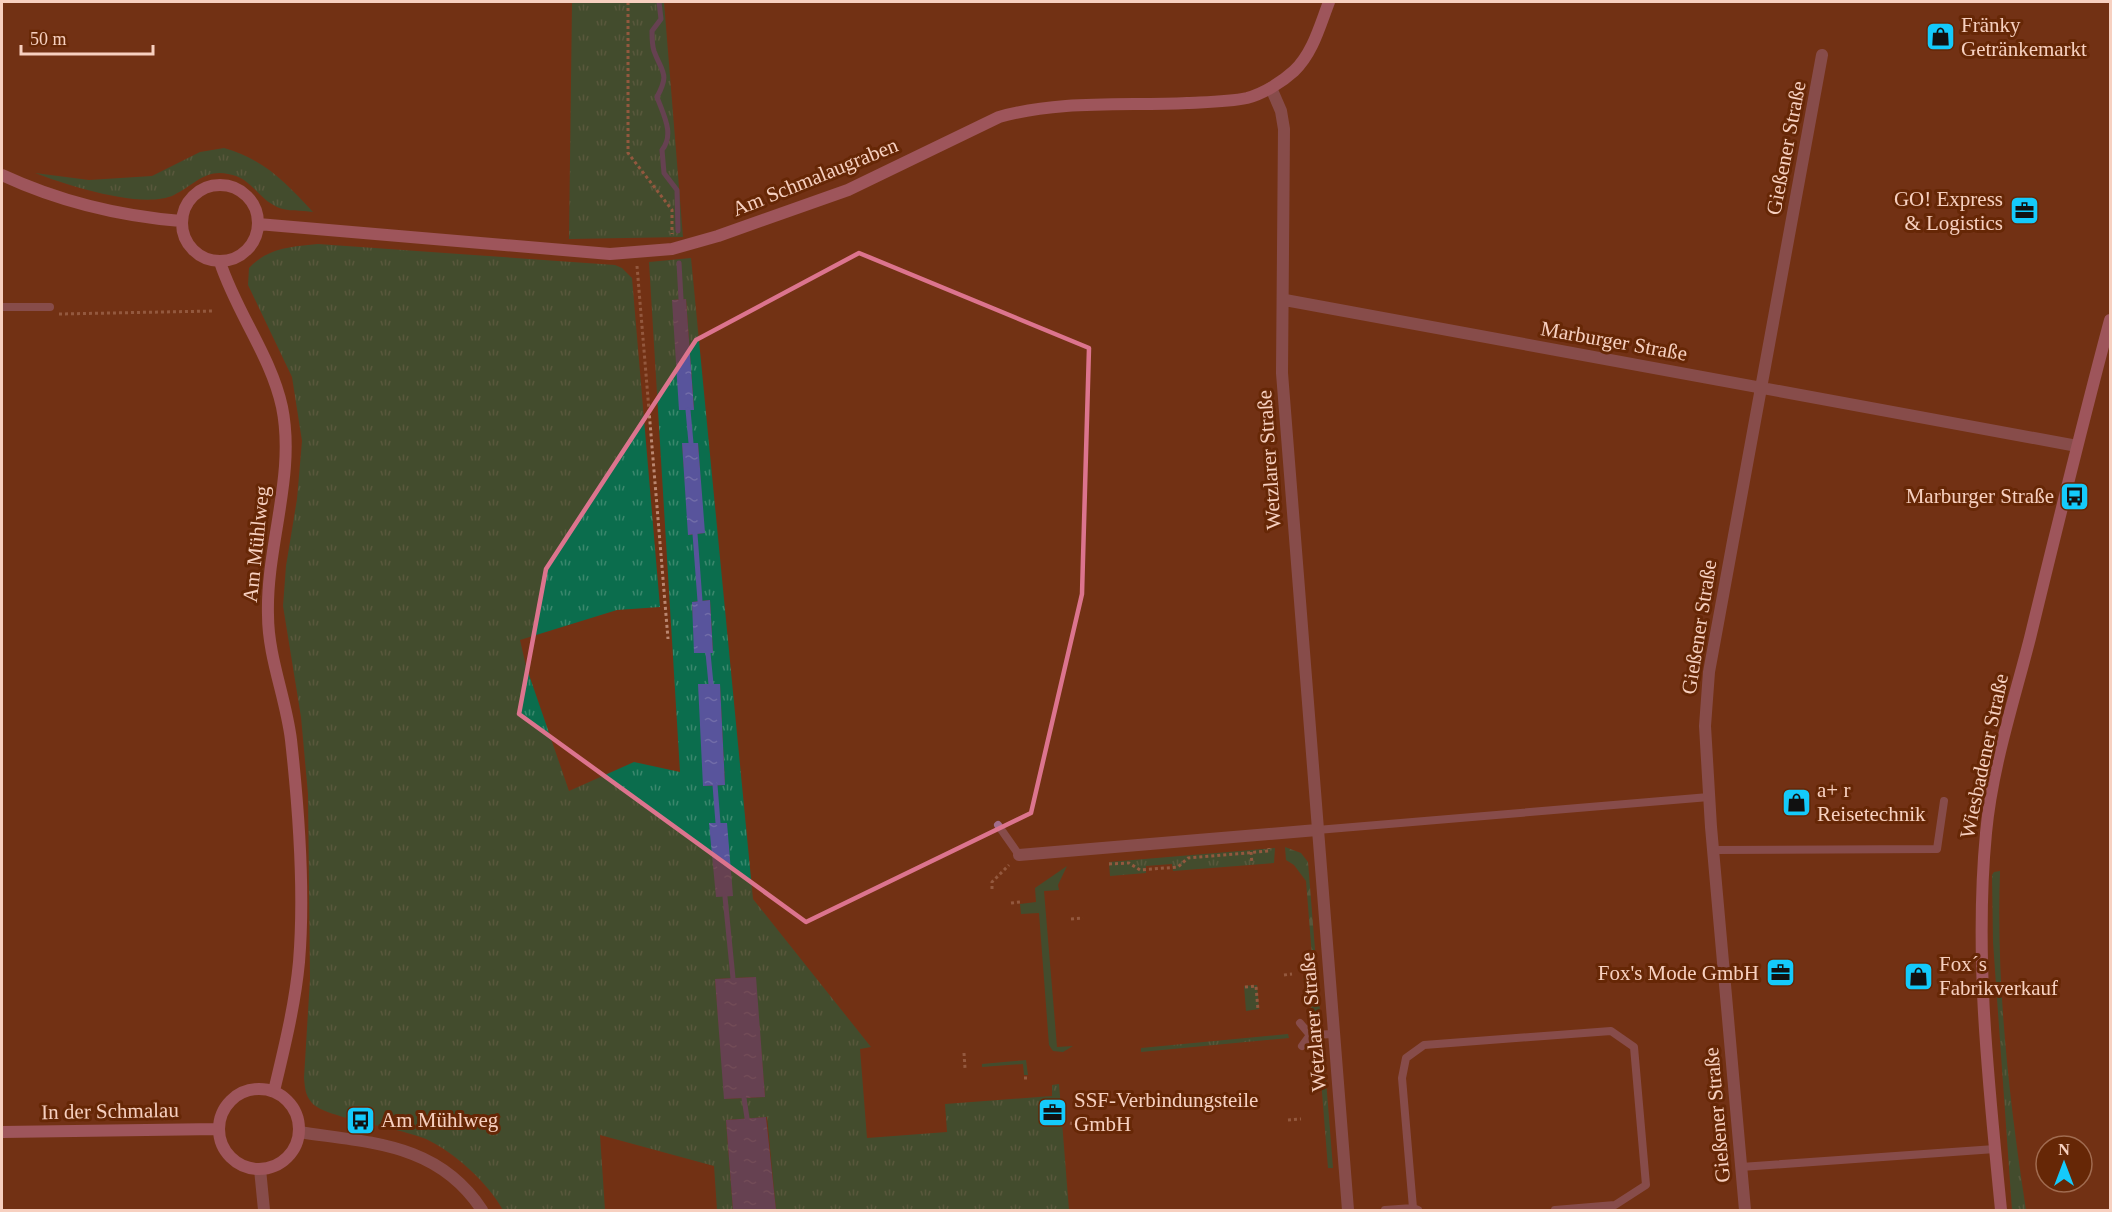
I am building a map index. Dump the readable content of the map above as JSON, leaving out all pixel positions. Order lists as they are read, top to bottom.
{
  "streets": {
    "main road": [
      "Am Schmalaugraben",
      "Am Mühlweg",
      "Wiesbadener Straße",
      "In der Schmalau"
    ],
    "street": ["Gießener Straße", "Marburger Straße", "Wetzlarer Straße"]
  },
  "crossings": [
    ["Gießener Straße", "Marburger Straße"],
    ["Am Schmalaugraben", "Wetzlarer Straße"],
    ["Am Schmalaugraben", "Am Mühlweg"],
    ["Marburger Straße", "Wetzlarer Straße"],
    ["Marburger Straße", "Wiesbadener Straße"],
    ["Am Mühlweg", "In der Schmalau"]
  ],
  "places": {
    "shop": ["Fränky Getränkemarkt", "a+ r Reisetechnik", "Fox´s Fabrikverkauf"],
    "office": ["GO! Express & Logistics", "Fox's Mode GmbH", "SSF-Verbindungsteile GmbH"],
    "bus stop": ["Marburger Straße", "Am Mühlweg"]
  },
  "scale_bar": "50 m",
  "north": "top"
}
